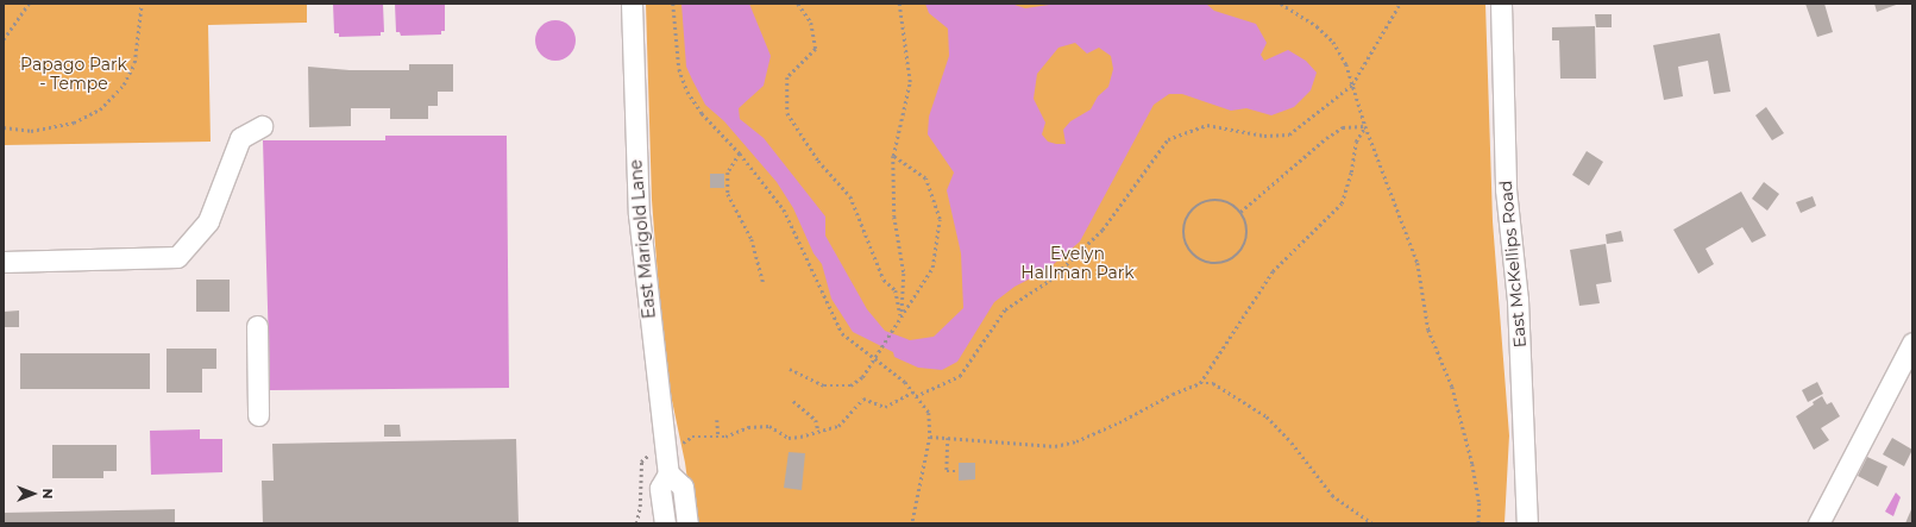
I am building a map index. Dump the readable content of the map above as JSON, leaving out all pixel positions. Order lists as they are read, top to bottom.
{
  "streets": {
    "street": ["East Marigold Lane", "East McKellips Road"]
  },
  "parks": ["Papago Park - Tempe", "Evelyn Hallman Park"],
  "north": "right"
}
